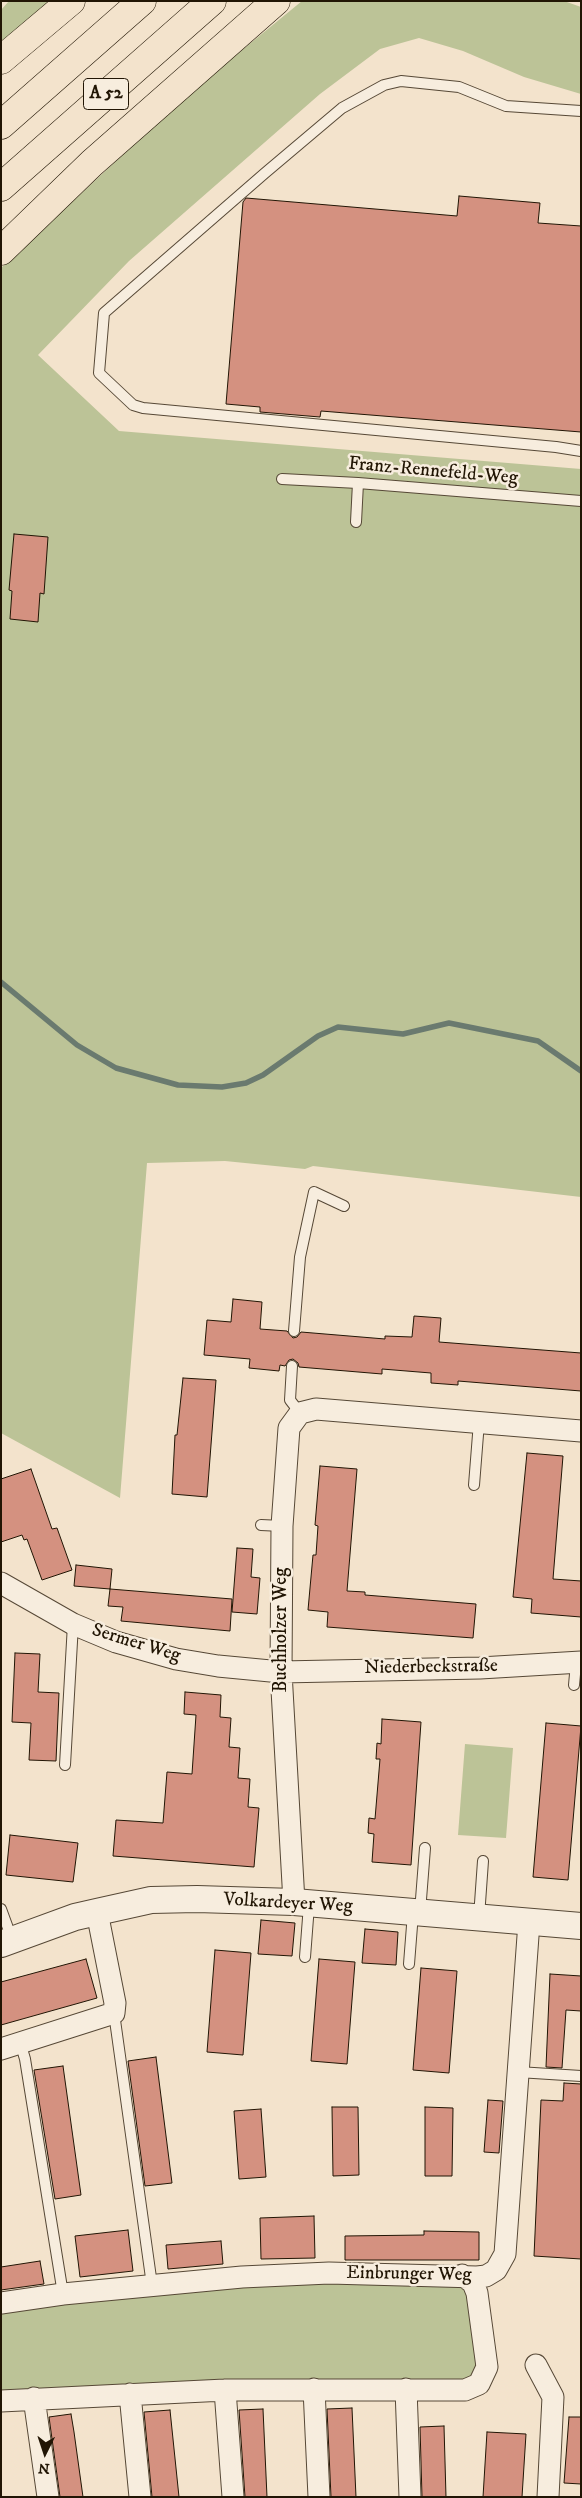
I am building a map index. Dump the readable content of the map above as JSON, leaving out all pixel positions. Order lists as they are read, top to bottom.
{
  "streets": {
    "highway": ["A 52"],
    "street": [
      "Buchholzer Weg",
      "Sermer Weg",
      "Niederbeckstraße",
      "Volkardeyer Weg",
      "Einbrunger Weg"
    ],
    "lane": ["Franz-Rennefeld-Weg"]
  },
  "crossings": [
    ["Buchholzer Weg", "Sermer Weg"],
    ["Buchholzer Weg", "Niederbeckstraße"],
    ["Buchholzer Weg", "Volkardeyer Weg"],
    ["Sermer Weg", "Niederbeckstraße"],
    ["Volkardeyer Weg", "Einbrunger Weg"]
  ],
  "north": "bottom"
}
